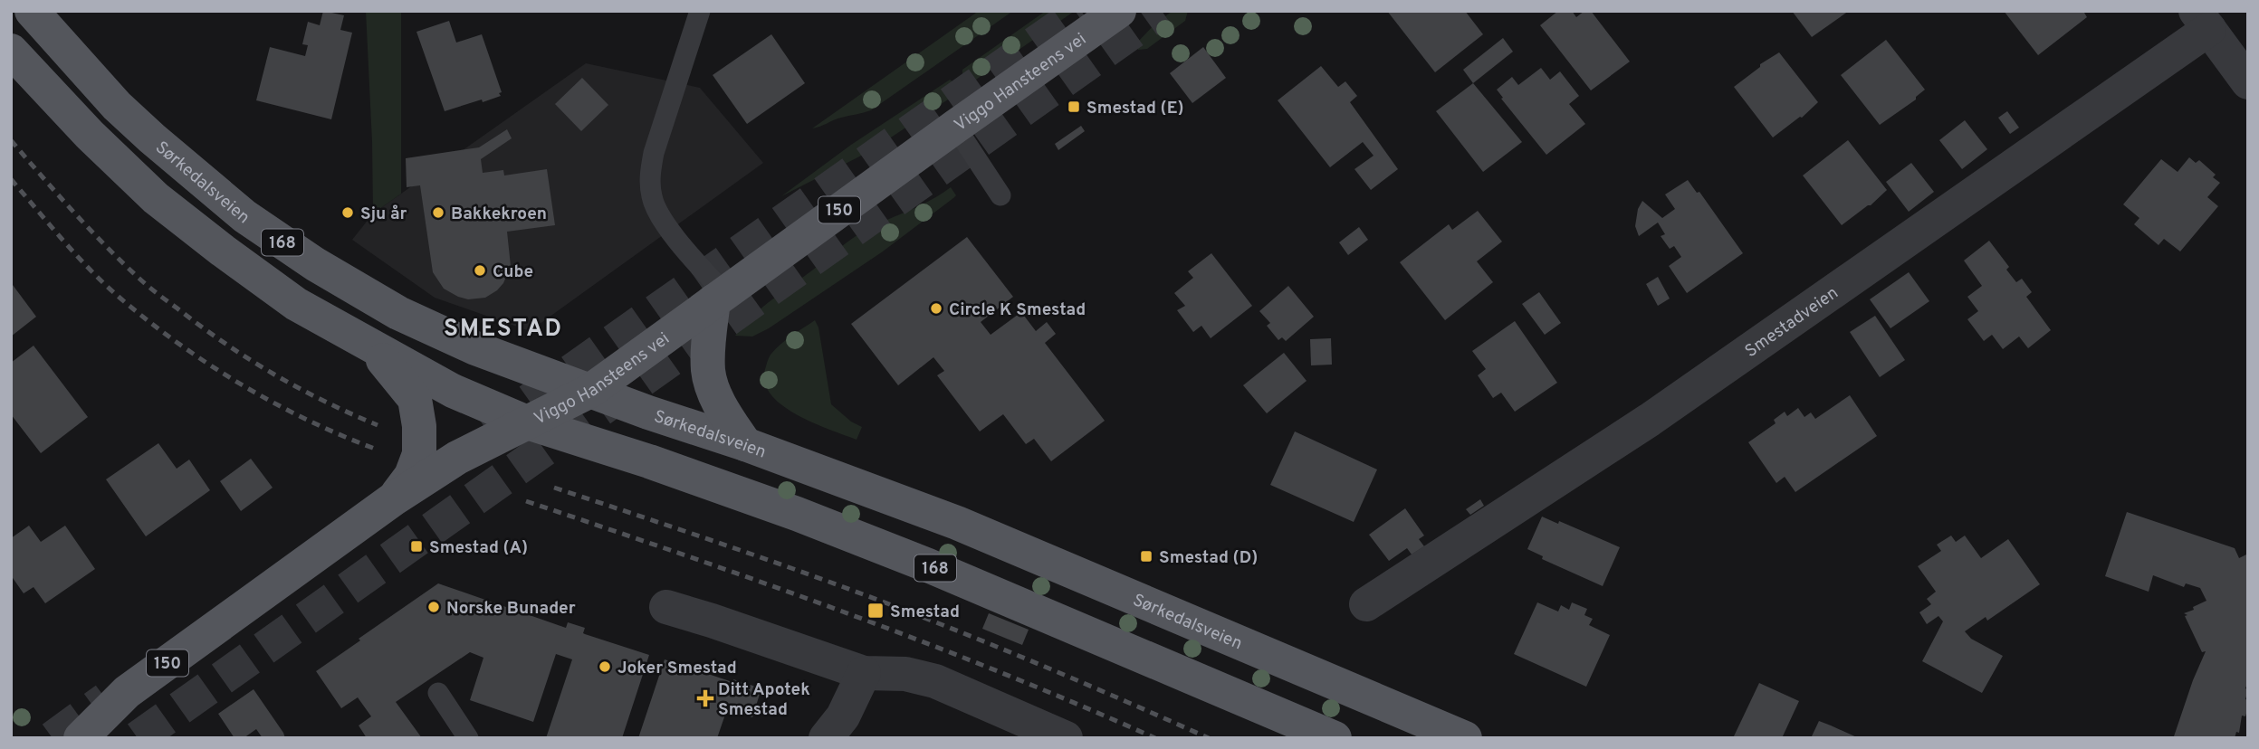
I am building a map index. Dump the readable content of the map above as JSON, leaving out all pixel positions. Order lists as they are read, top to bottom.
{
  "streets": {
    "main road": [
      "Viggo Hansteens vei",
      "Sørkedalsveien",
      "150",
      "168"
    ],
    "street": ["Smestadveien"]
  },
  "crossings": [
    ["Viggo Hansteens vei", "Sørkedalsveien"],
    ["Viggo Hansteens vei", "168"]
  ],
  "districts": ["SMESTAD"],
  "places": {
    "transit": [
      "Smestad (E)",
      "Smestad (A)",
      "Smestad (D)",
      "Smestad"
    ],
    "other": [
      "Sju år",
      "Bakkekroen",
      "Cube",
      "Circle K Smestad",
      "Norske Bunader",
      "Joker Smestad"
    ],
    "health": ["Ditt Apotek Smestad"]
  }
}
